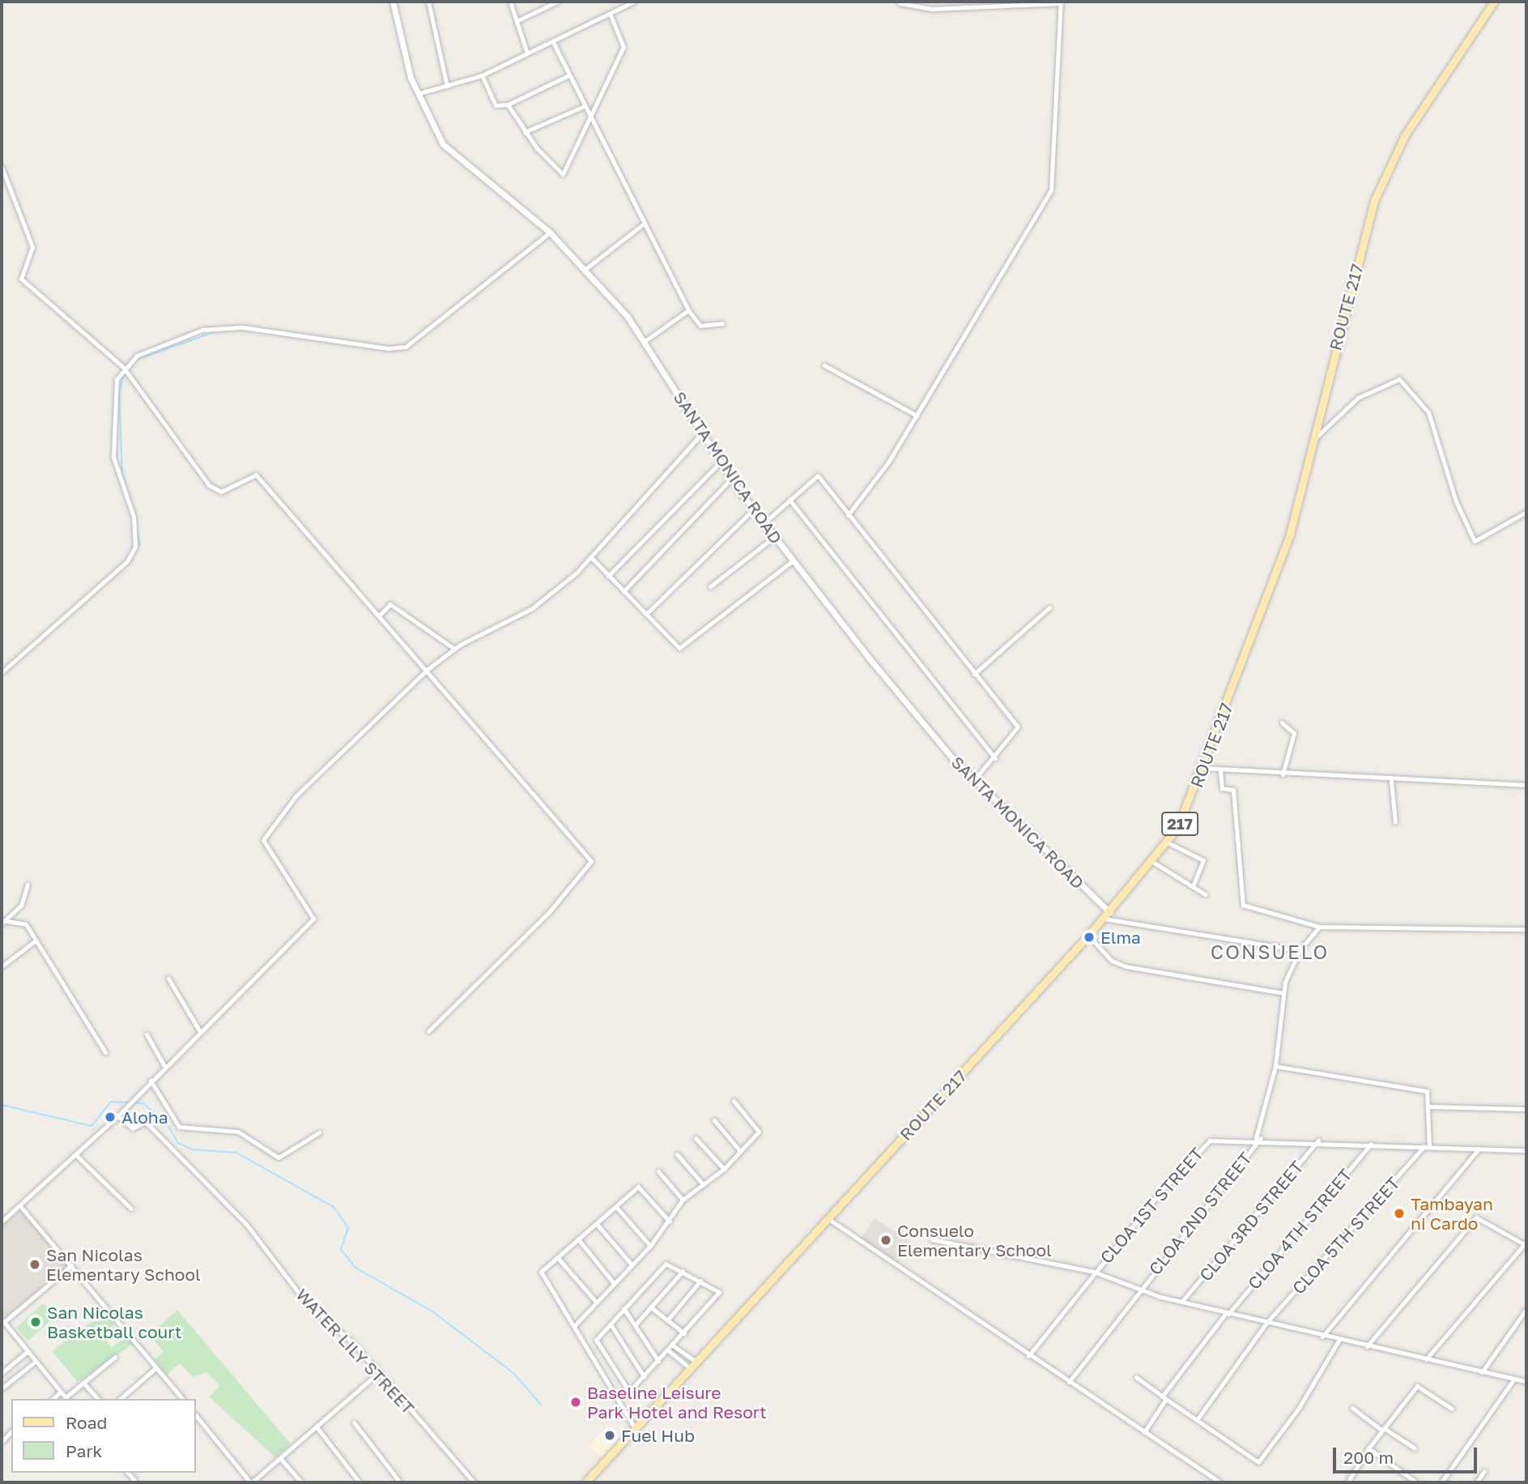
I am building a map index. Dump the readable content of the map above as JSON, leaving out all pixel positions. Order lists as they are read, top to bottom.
{
  "streets": {
    "main road": ["ROUTE 217", "217"],
    "street": [
      "SANTA MONICA ROAD",
      "CLOA 1ST STREET",
      "CLOA 2ND STREET",
      "CLOA 3RD STREET",
      "CLOA 4TH STREET",
      "CLOA 5TH STREET",
      "WATER LILY STREET"
    ]
  },
  "crossings": [
    ["ROUTE 217", "SANTA MONICA ROAD"],
    ["CLOA 1ST STREET", "CLOA 2ND STREET"]
  ],
  "districts": ["CONSUELO"],
  "places": [
    "Elma",
    "Aloha",
    "Tambayan ni Cardo",
    "Consuelo Elementary School",
    "San Nicolas Elementary School",
    "San Nicolas Basketball court",
    "Baseline Leisure Park Hotel and Resort",
    "Fuel Hub"
  ],
  "legend": ["Road", "Park"],
  "scale_bar": "200 m"
}
